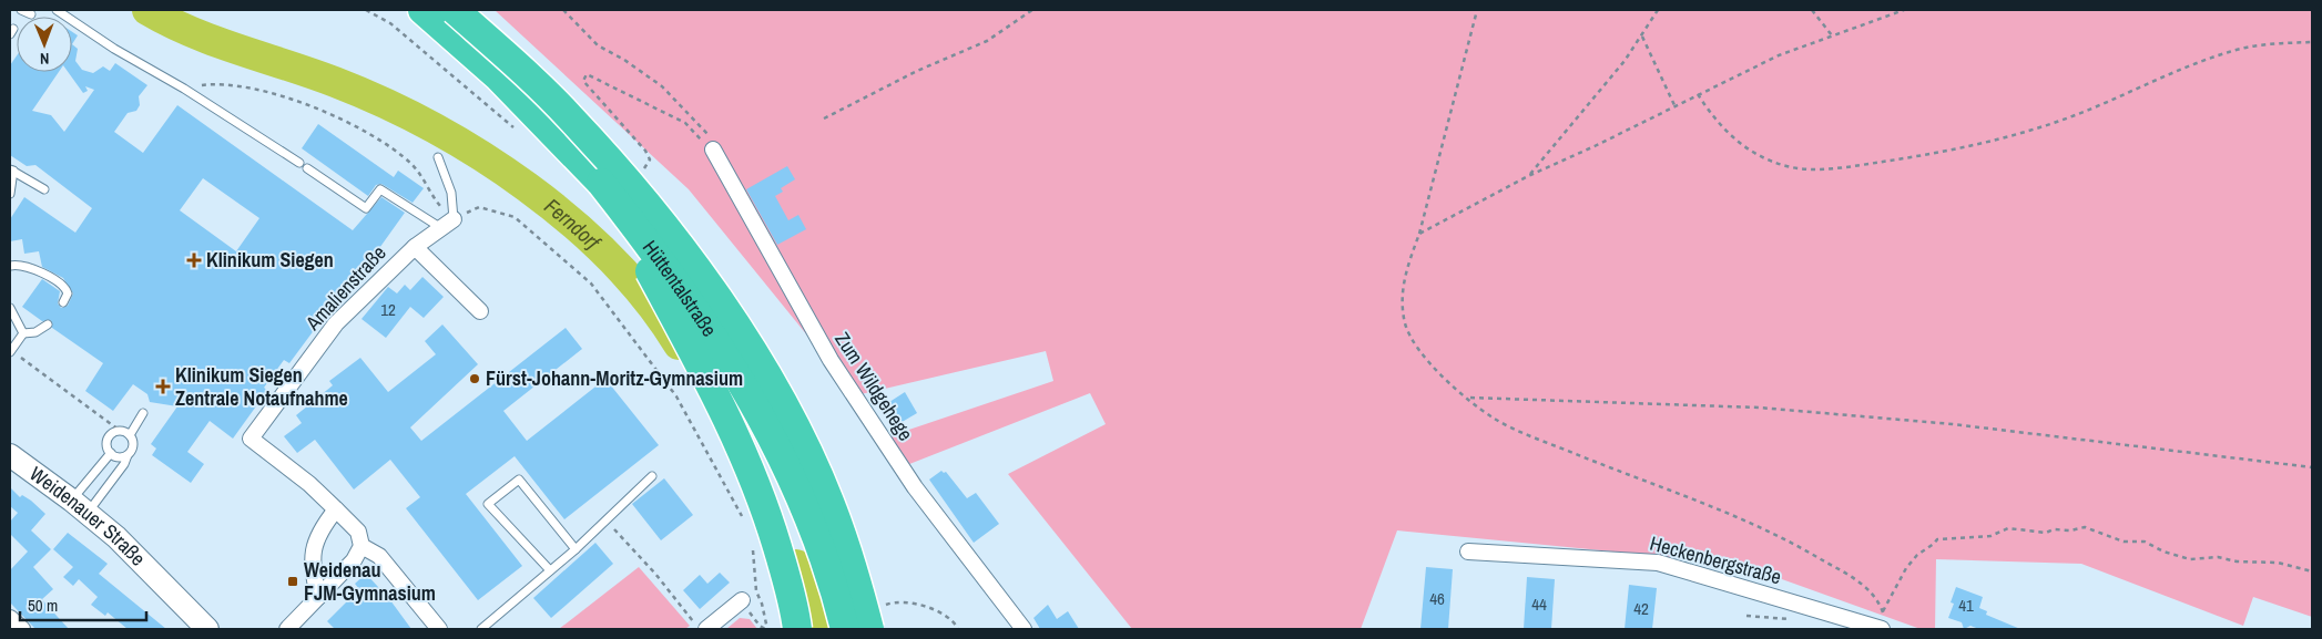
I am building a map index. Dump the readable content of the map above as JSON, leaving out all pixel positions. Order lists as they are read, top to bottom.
{
  "streets": {
    "highway": ["Hüttentalstraße"],
    "main road": ["Weidenauer Straße"],
    "street": ["Amalienstraße", "Zum Wildgehege", "Heckenbergstraße"]
  },
  "water": ["Ferndorf"],
  "places": {
    "health": ["Klinikum Siegen", "Klinikum Siegen Zentrale Notaufnahme"],
    "other": ["Fürst-Johann-Moritz-Gymnasium"],
    "transit": ["Weidenau FJM-Gymnasium"]
  },
  "house_numbers": [
    "12",
    "46",
    "44",
    "41",
    "42"
  ],
  "scale_bar": "50 m",
  "north": "bottom"
}
